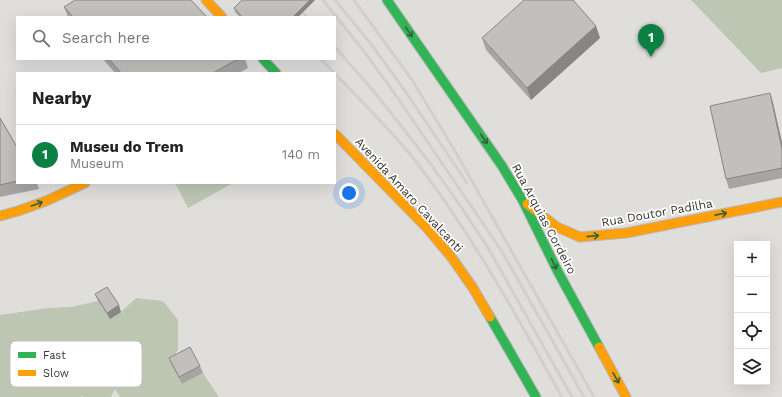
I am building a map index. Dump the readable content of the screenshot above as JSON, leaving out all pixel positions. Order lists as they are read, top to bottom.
{
  "streets": {
    "main road": ["Avenida Amaro Cavalcanti", "Rua Doutor Padilha", "Rua Arquias Cordeiro"]
  },
  "crossings": [
    ["Rua Doutor Padilha", "Rua Arquias Cordeiro"]
  ],
  "one_way": ["Rua Doutor Padilha", "Rua Arquias Cordeiro"],
  "legend": ["Fast", "Slow"],
  "page": {
    "search": "Search here",
    "pins": "1",
    "heading": "Nearby",
    "list": [
      {
        "mark": "1",
        "name": "Museu do Trem",
        "note": "Museum",
        "value": "140 m"
      }
    ],
    "map_buttons": ["+", "−"]
  }
}
